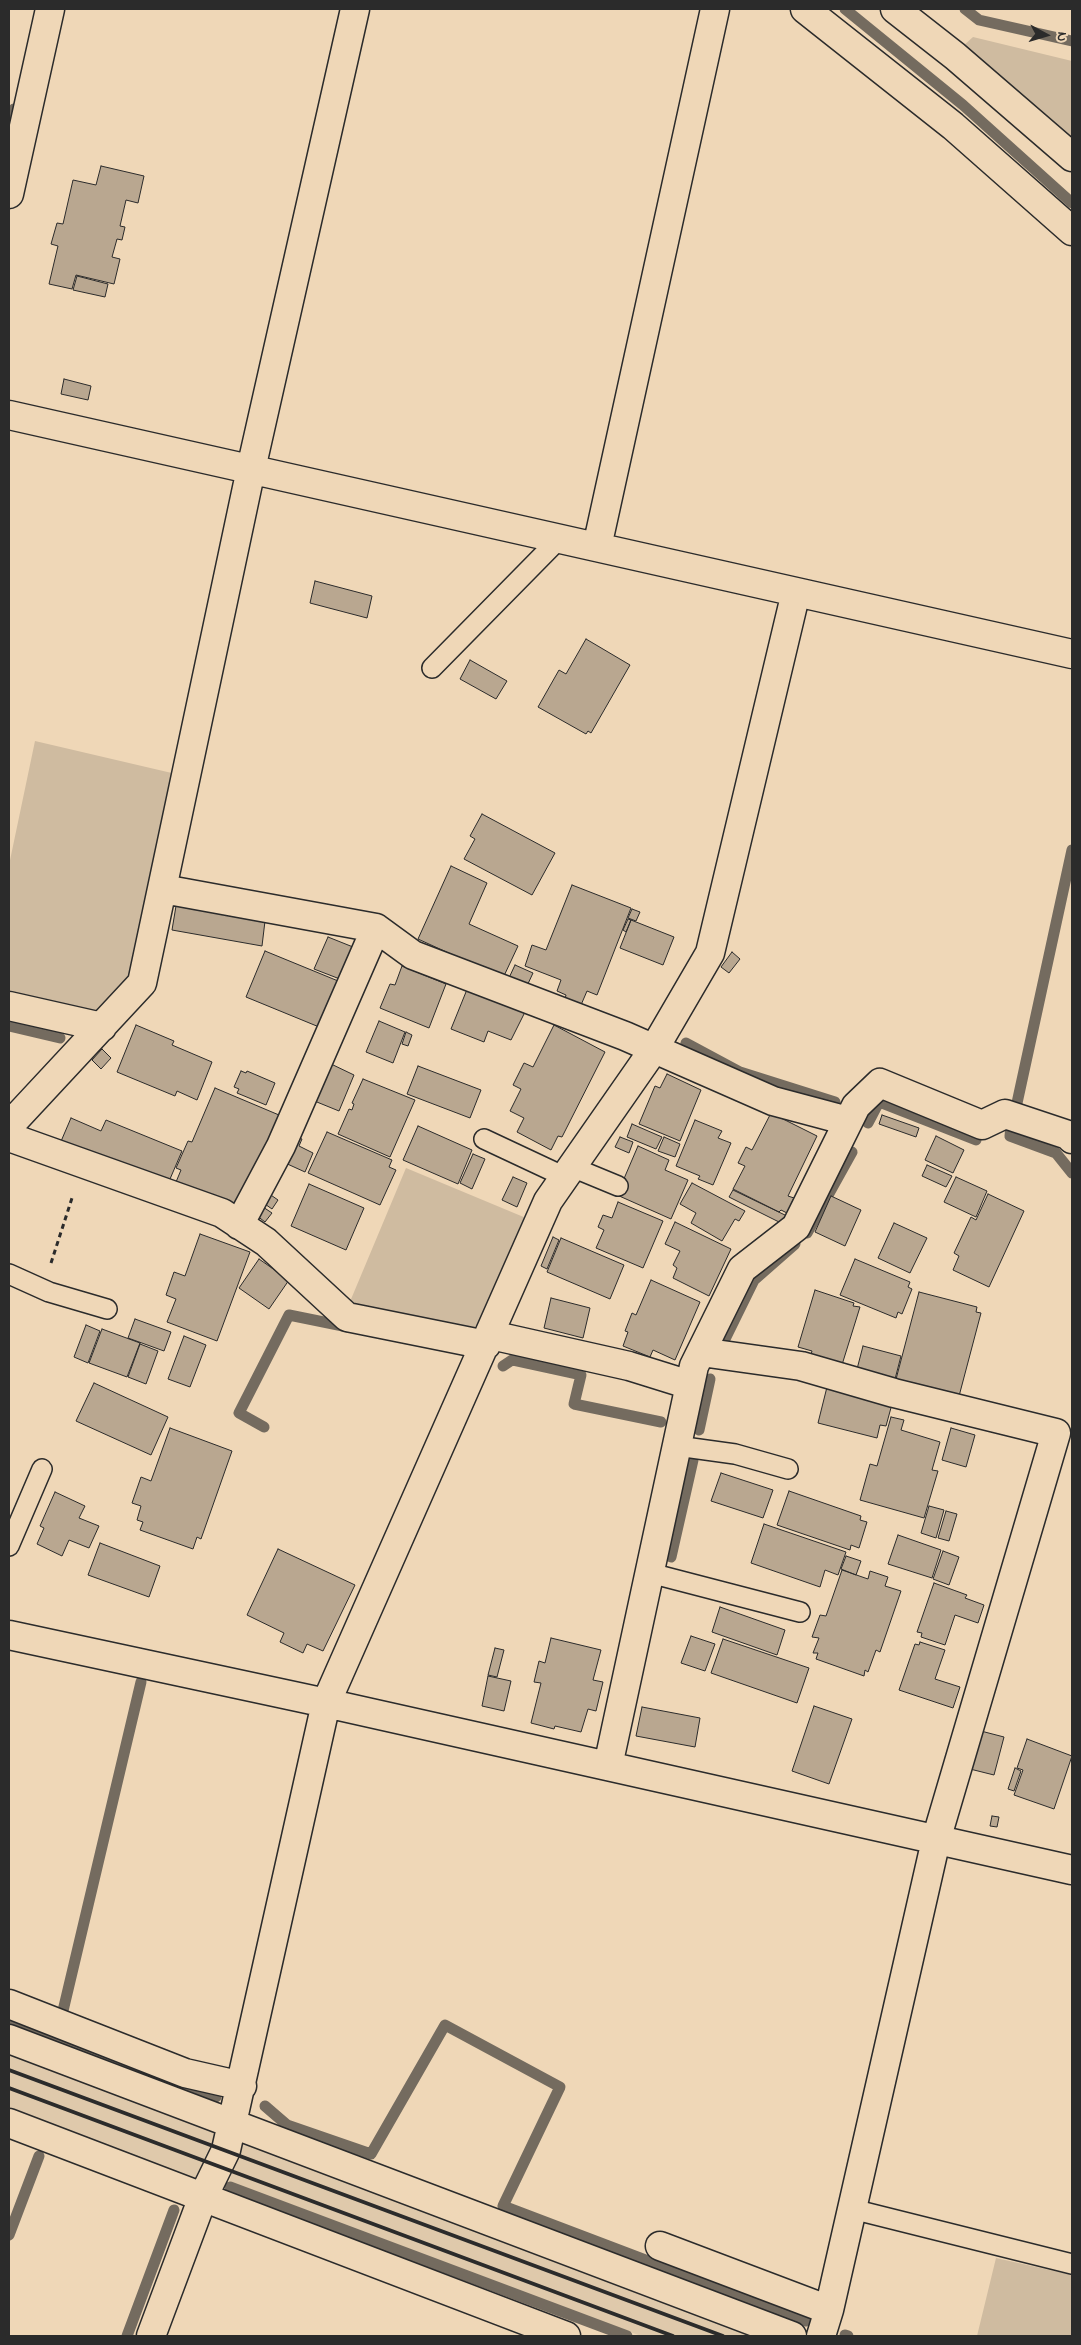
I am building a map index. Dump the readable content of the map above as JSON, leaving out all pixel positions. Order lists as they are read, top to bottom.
{
  "north": "right"
}
